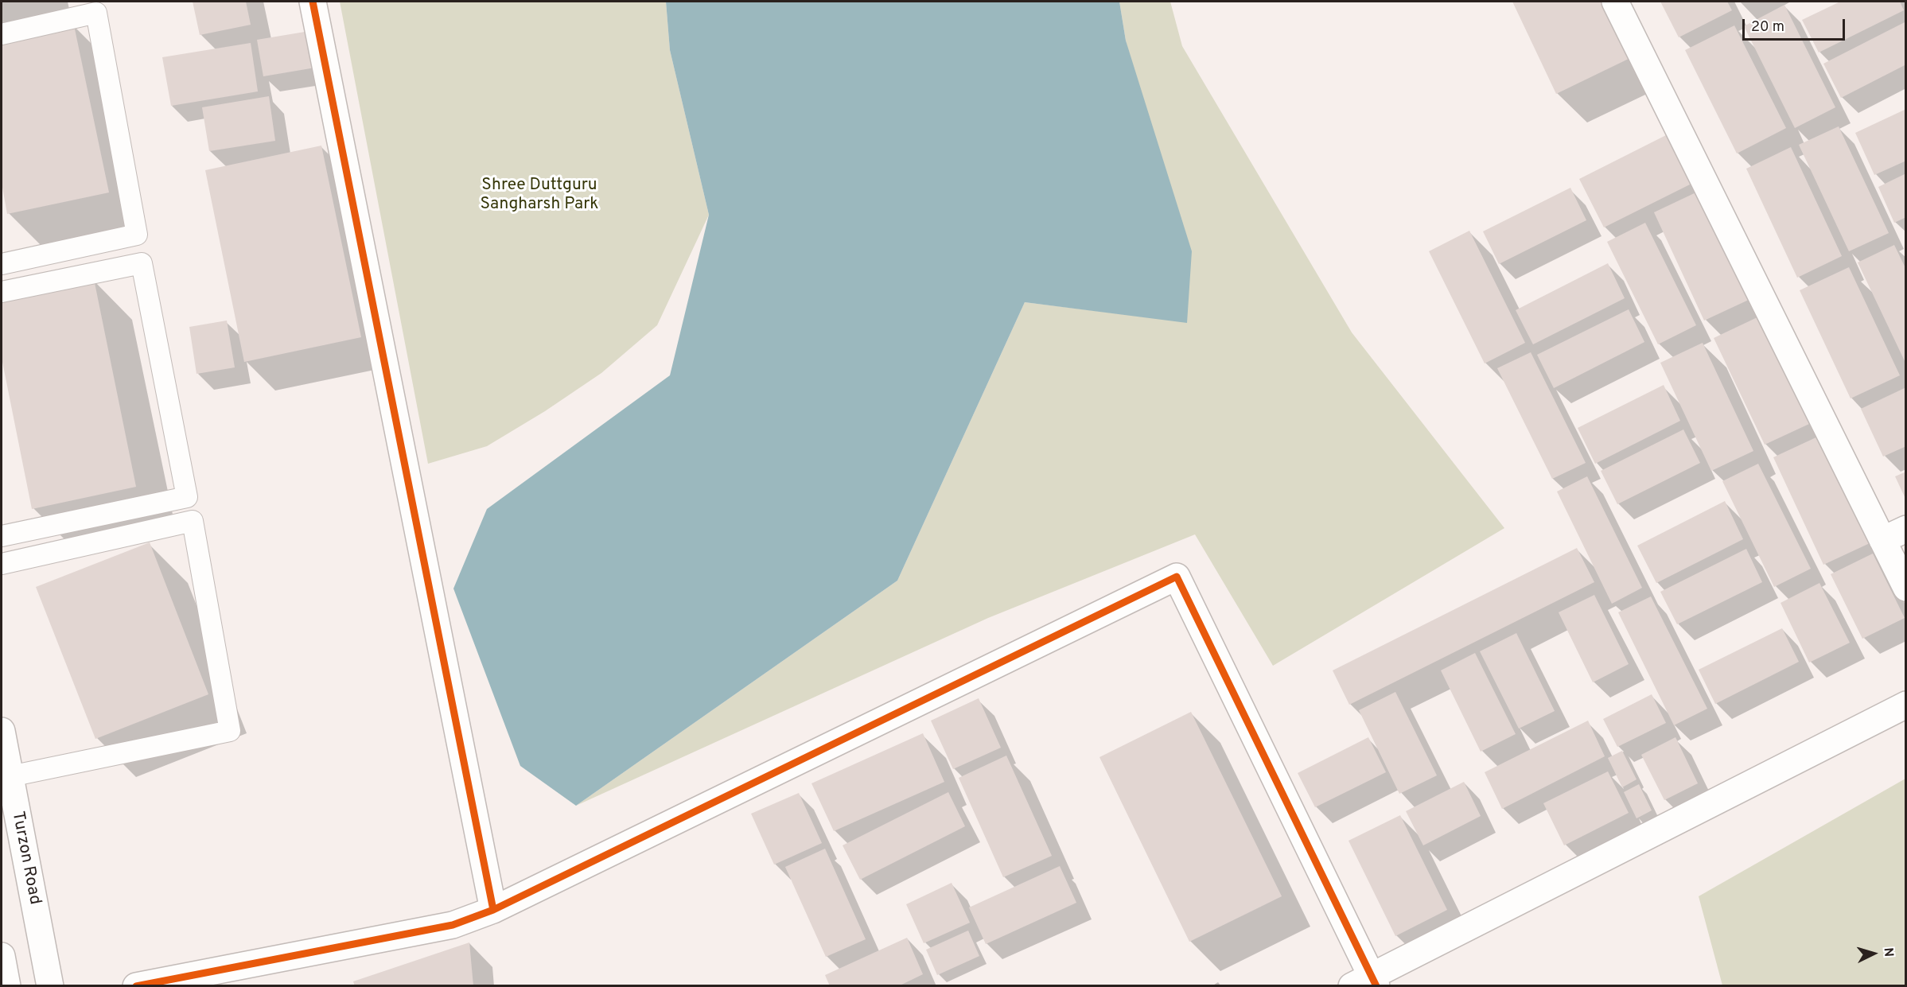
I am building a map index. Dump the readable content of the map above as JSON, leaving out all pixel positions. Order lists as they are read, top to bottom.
{
  "streets": {
    "street": ["Turzon Road"]
  },
  "parks": ["Shree Duttguru Sangharsh Park"],
  "scale_bar": "20 m",
  "north": "right"
}
